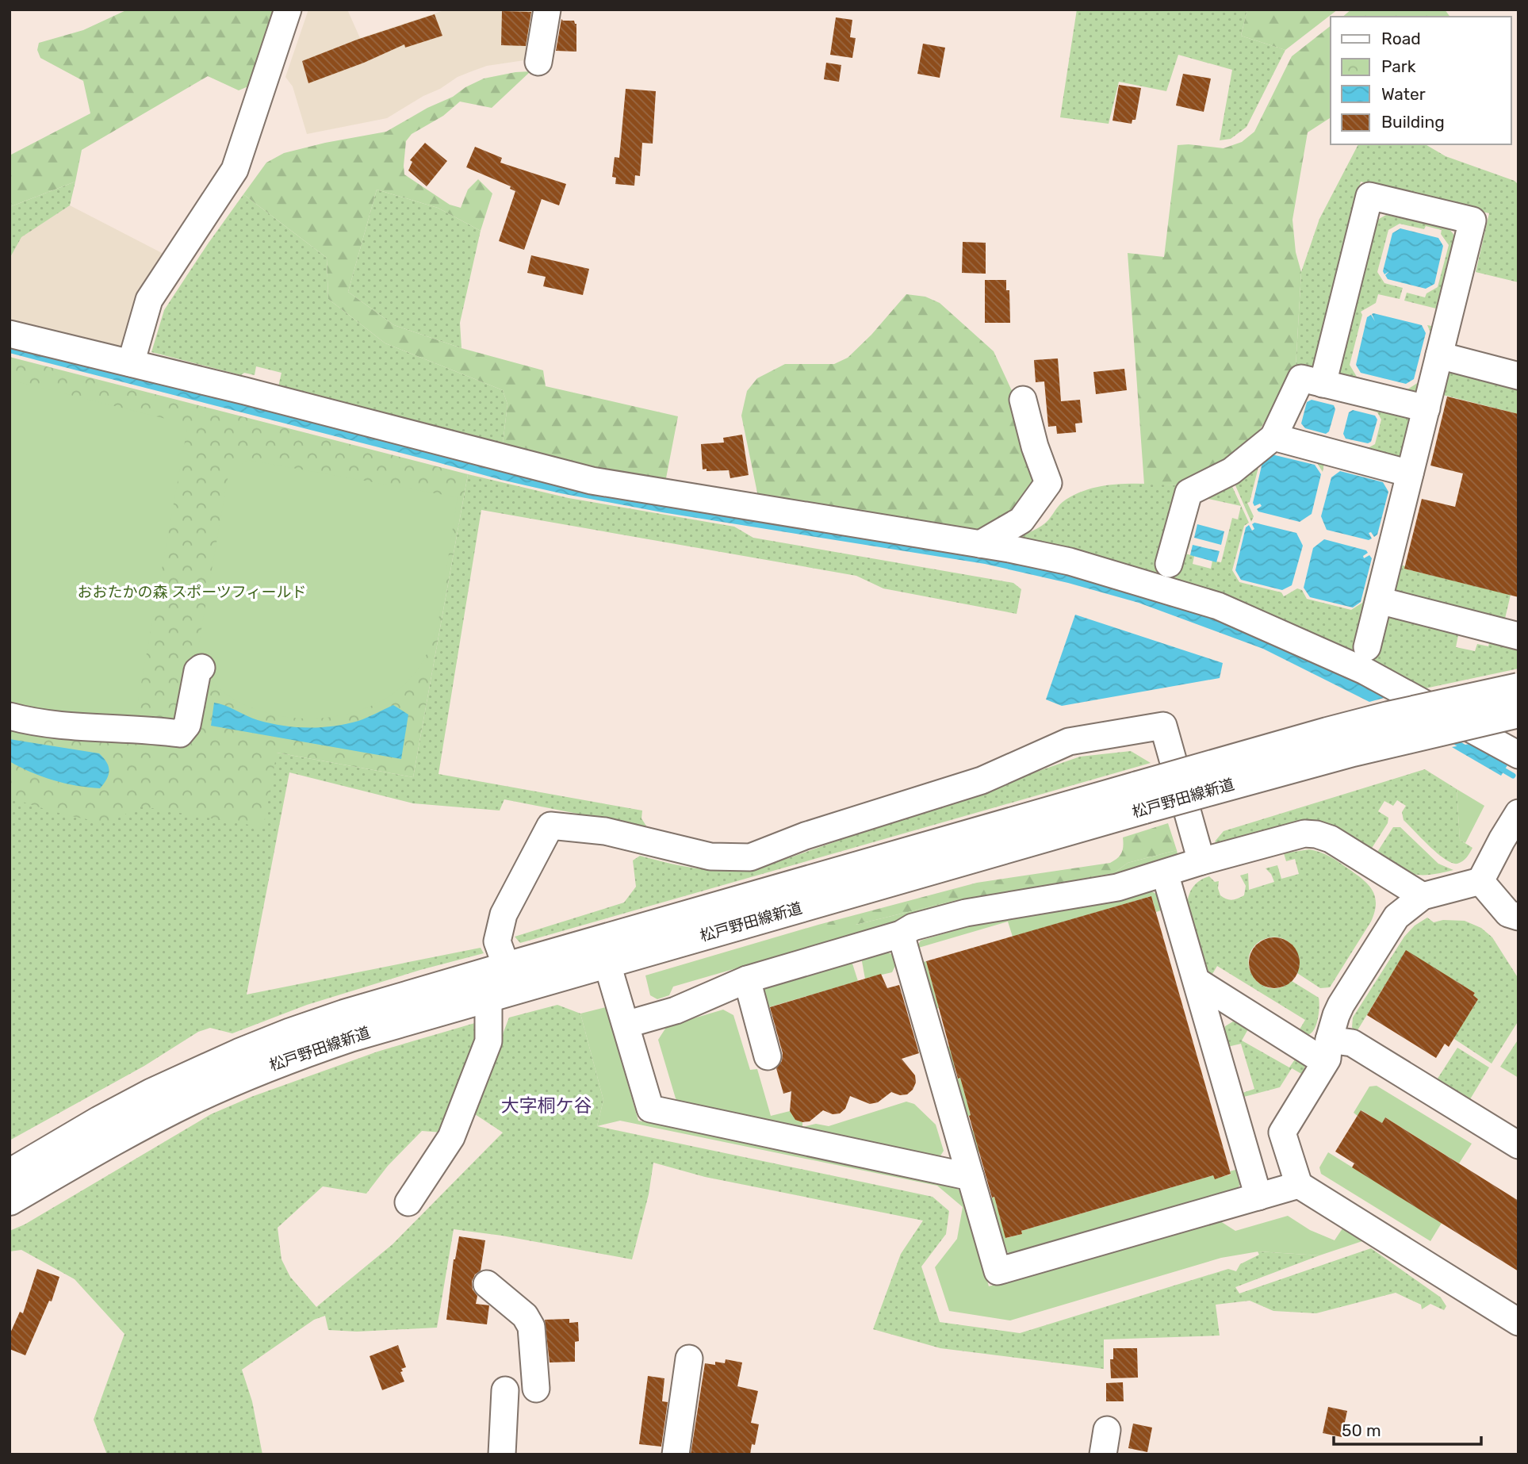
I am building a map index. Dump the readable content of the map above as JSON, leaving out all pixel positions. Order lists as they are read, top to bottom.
{
  "streets": {
    "main road": ["松戸野田線新道"]
  },
  "districts": ["大字桐ケ谷"],
  "parks": ["おおたかの森 スポーツフィールド"],
  "legend": [
    "Road",
    "Park",
    "Water",
    "Building"
  ],
  "scale_bar": "50 m"
}
